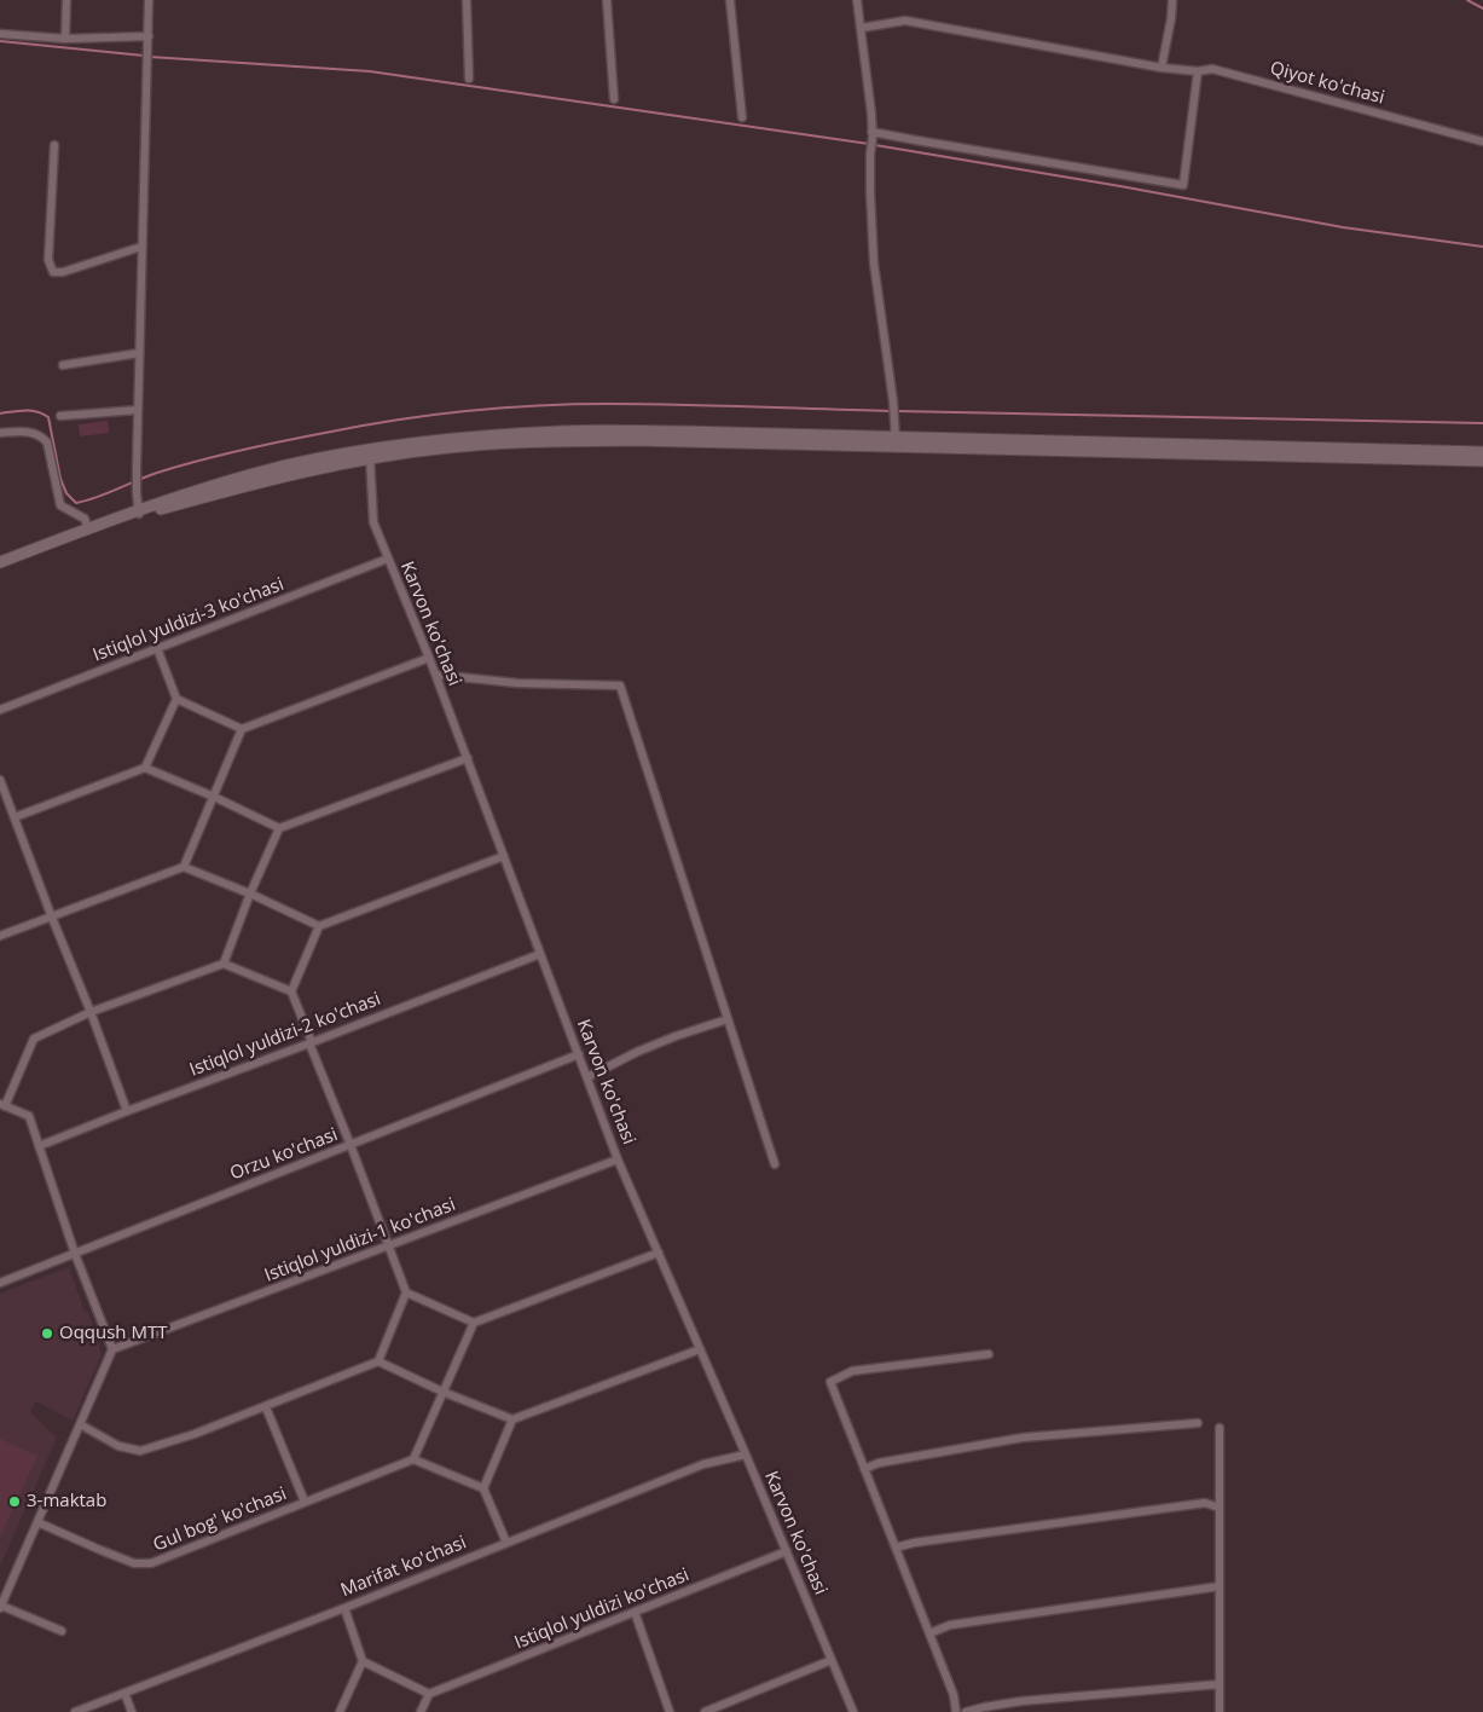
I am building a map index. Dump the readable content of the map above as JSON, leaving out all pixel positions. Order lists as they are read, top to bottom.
{
  "streets": {
    "street": [
      "Qiyot ko'chasi",
      "Istiqlol yuldizi-3 ko'chasi",
      "Karvon ko'chasi",
      "Istiqlol yuldizi-2 ko'chasi",
      "Orzu ko'chasi",
      "Istiqlol yuldizi-1 ko'chasi",
      "Gul bog' ko'chasi",
      "Marifat ko'chasi",
      "Istiqlol yuldizi ko'chasi"
    ]
  },
  "crossings": [
    ["Istiqlol yuldizi-3 ko'chasi", "Karvon ko'chasi"],
    ["Karvon ko'chasi", "Istiqlol yuldizi-2 ko'chasi"],
    ["Karvon ko'chasi", "Orzu ko'chasi"],
    ["Karvon ko'chasi", "Istiqlol yuldizi-1 ko'chasi"],
    ["Karvon ko'chasi", "Marifat ko'chasi"],
    ["Karvon ko'chasi", "Istiqlol yuldizi ko'chasi"]
  ],
  "places": ["Oqqush MTT", "3-maktab"]
}
